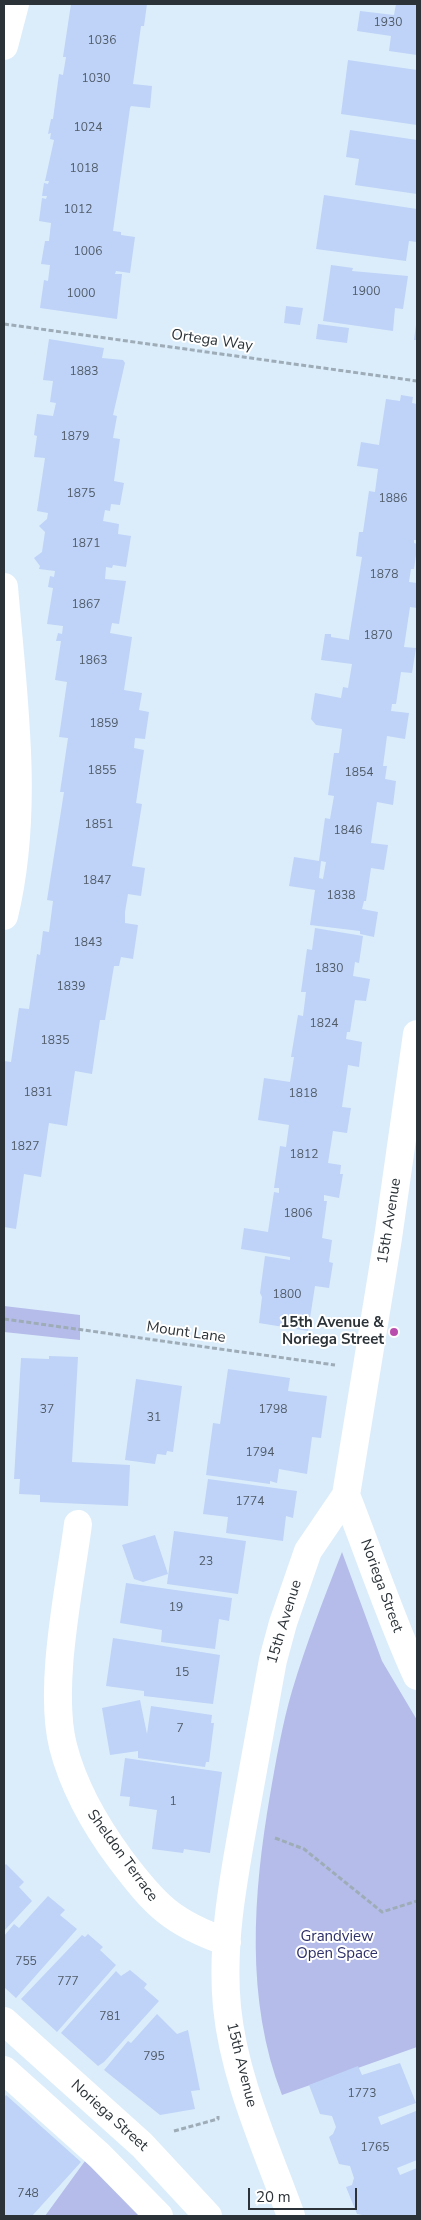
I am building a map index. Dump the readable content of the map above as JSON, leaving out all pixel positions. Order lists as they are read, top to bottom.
{
  "streets": {
    "street": ["15th Avenue", "Noriega Street", "Sheldon Terrace"],
    "path": ["Ortega Way", "Mount Lane"]
  },
  "crossings": [
    ["15th Avenue", "Mount Lane"],
    ["15th Avenue", "Noriega Street"],
    ["15th Avenue", "Sheldon Terrace"]
  ],
  "parks": ["Grandview Open Space"],
  "places": ["15th Avenue & Noriega Street"],
  "house_numbers": [
    "1930",
    "1036",
    "1030",
    "1024",
    "1018",
    "1012",
    "1006",
    "1900",
    "1000",
    "1883",
    "1879",
    "1875",
    "1886",
    "1871",
    "1878",
    "1867",
    "1870",
    "1863",
    "1859",
    "1855",
    "1854",
    "1851",
    "1846",
    "1847",
    "1838",
    "1843",
    "1830",
    "1839",
    "1824",
    "1835",
    "1831",
    "1818",
    "1827",
    "1812",
    "1806",
    "1800",
    "37",
    "1798",
    "31",
    "1794",
    "1774",
    "23",
    "19",
    "15",
    "7",
    "1",
    "755",
    "777",
    "781",
    "795",
    "1773",
    "1765",
    "748"
  ],
  "scale_bar": "20 m"
}
